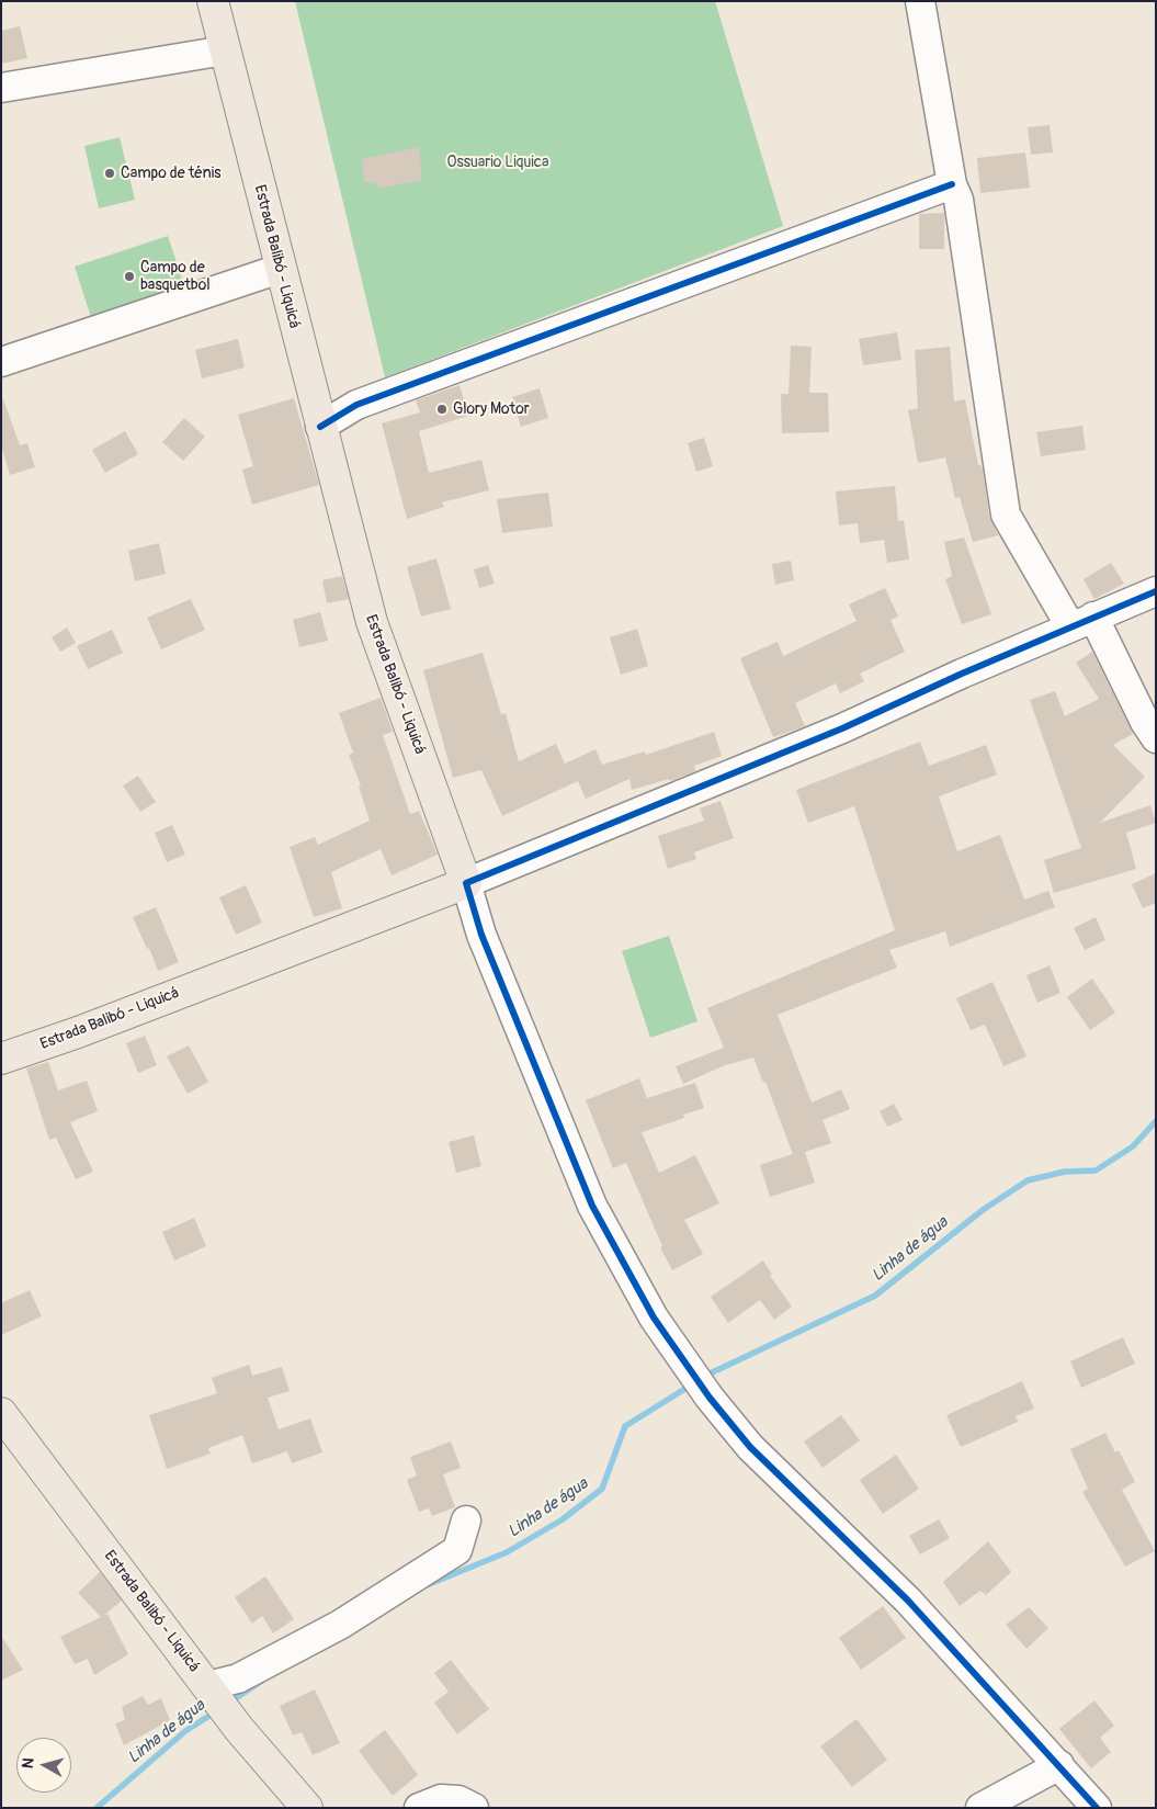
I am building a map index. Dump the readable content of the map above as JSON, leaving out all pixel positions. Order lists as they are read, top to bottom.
{
  "streets": {
    "main road": ["Estrada Balibó - Liquicá"]
  },
  "water": ["Linha de água"],
  "parks": ["Ossuario Liquica"],
  "places": ["Campo de ténis", "Campo de basquetbol", "Glory Motor"],
  "north": "left"
}
